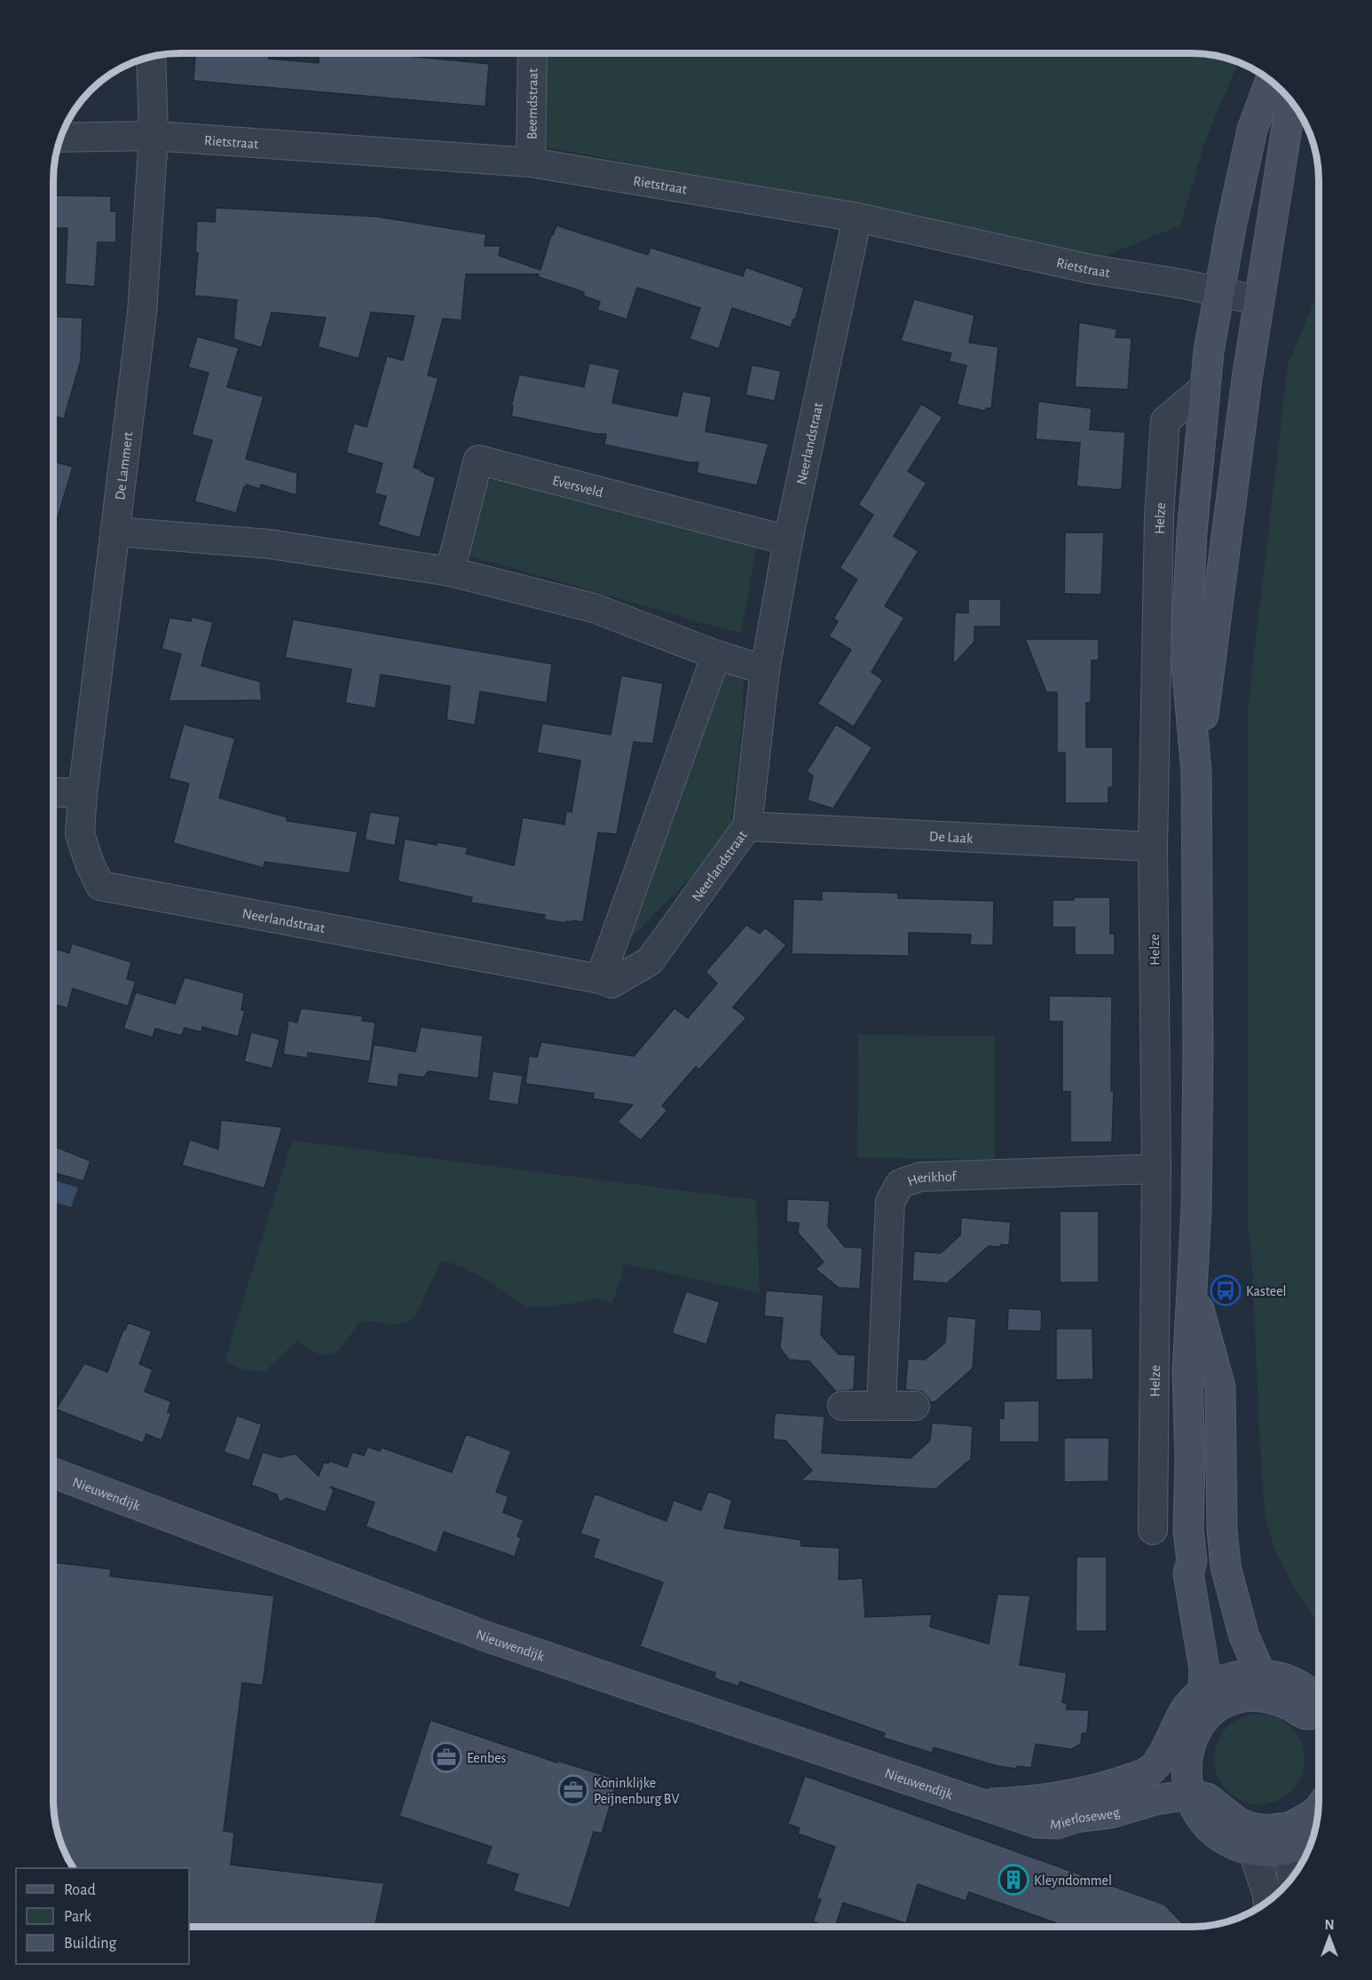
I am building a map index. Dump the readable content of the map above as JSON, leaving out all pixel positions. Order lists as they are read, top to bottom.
{
  "streets": {
    "main road": ["Nieuwendijk", "Mierloseweg"],
    "street": [
      "Beemdstraat",
      "Rietstraat",
      "Neerlandstraat",
      "De Lammert",
      "Eversveld",
      "Helze",
      "De Laak",
      "Herikhof"
    ]
  },
  "crossings": [
    ["Beemdstraat", "Rietstraat"],
    ["Rietstraat", "Neerlandstraat"],
    ["Rietstraat", "De Lammert"],
    ["Neerlandstraat", "De Lammert"],
    ["Neerlandstraat", "Eversveld"],
    ["Neerlandstraat", "De Laak"],
    ["Helze", "De Laak"],
    ["Helze", "Herikhof"],
    ["Nieuwendijk", "Mierloseweg"]
  ],
  "places": {
    "bus stop": ["Kasteel"],
    "office": ["Eenbes", "Koninklijke Peijnenburg BV"],
    "building": ["Kleyndommel"]
  },
  "legend": ["Road", "Park", "Building"],
  "north": "top"
}
